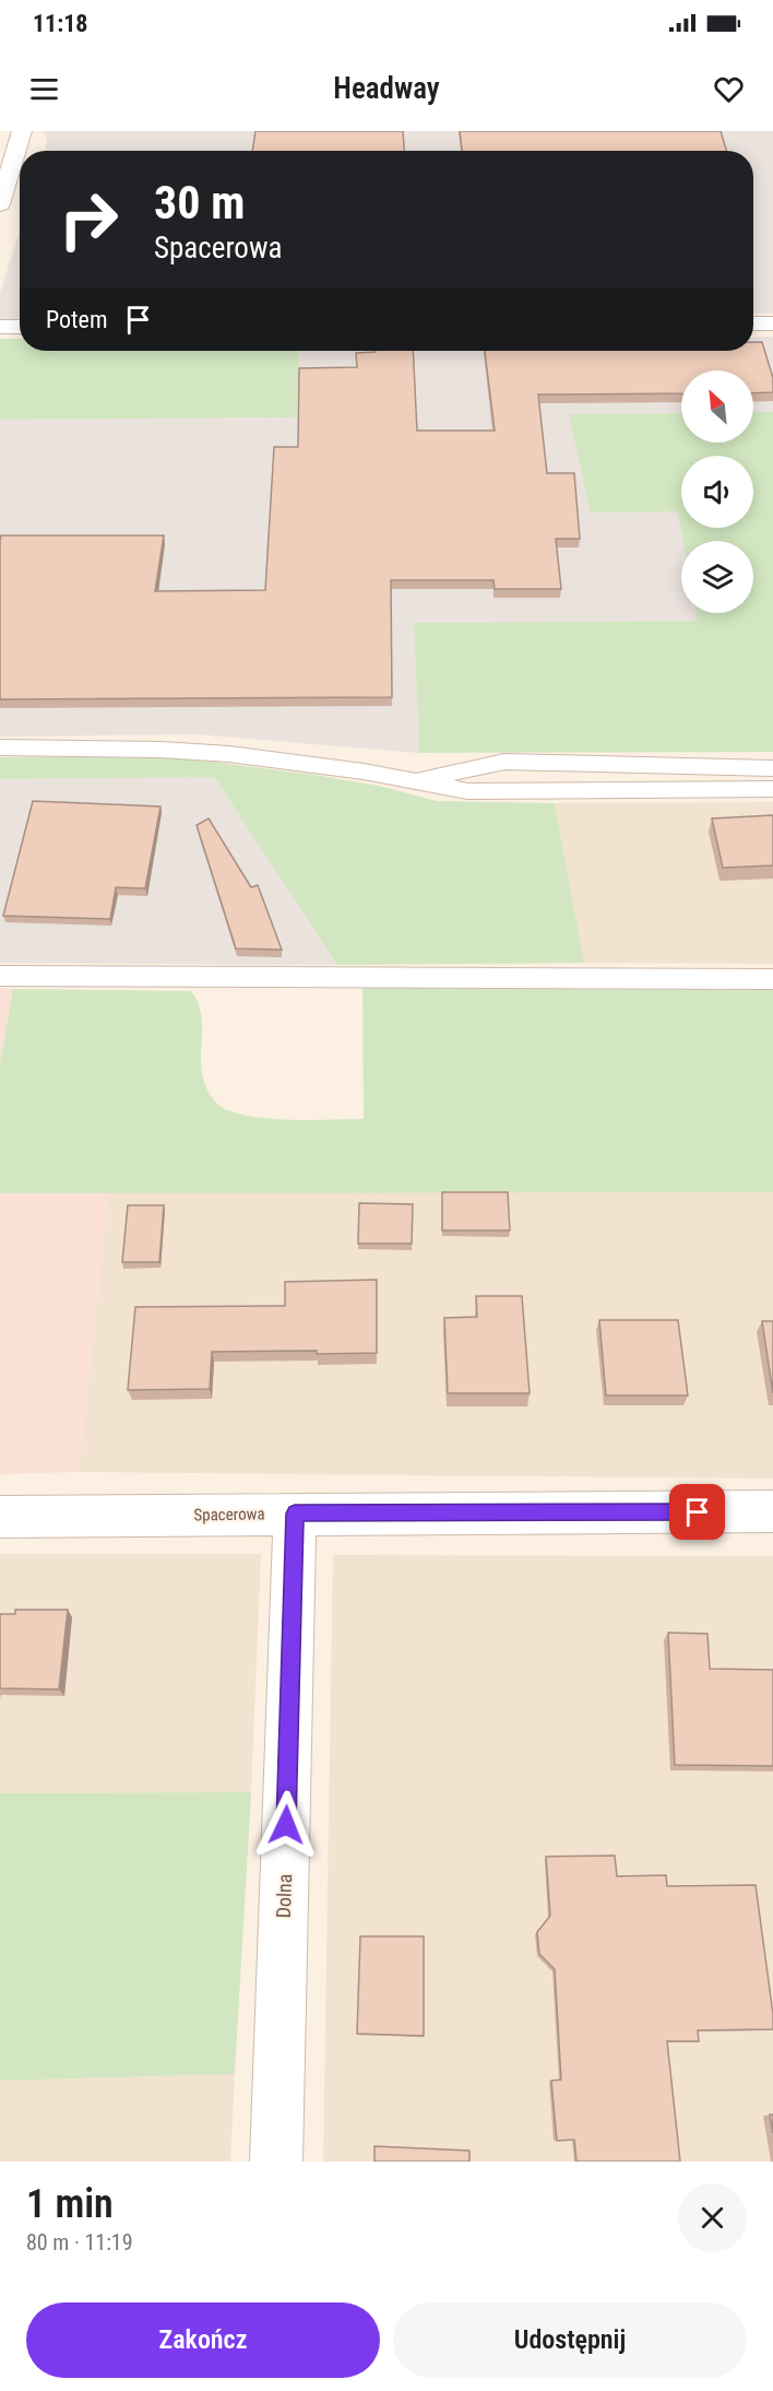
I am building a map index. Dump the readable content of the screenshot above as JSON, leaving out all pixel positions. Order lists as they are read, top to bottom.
{
  "streets": {
    "street": ["Spacerowa", "Dolna"]
  },
  "crossings": [
    ["Spacerowa", "Dolna"]
  ],
  "north": "top left",
  "page": {
    "status": "11:18",
    "header": "Headway",
    "turn": ["30 m", "Spacerowa"],
    "then": "Potem",
    "heading": ["1 min", "80 m · 11:19"],
    "buttons": ["Zakończ", "Udostępnij"]
  }
}
